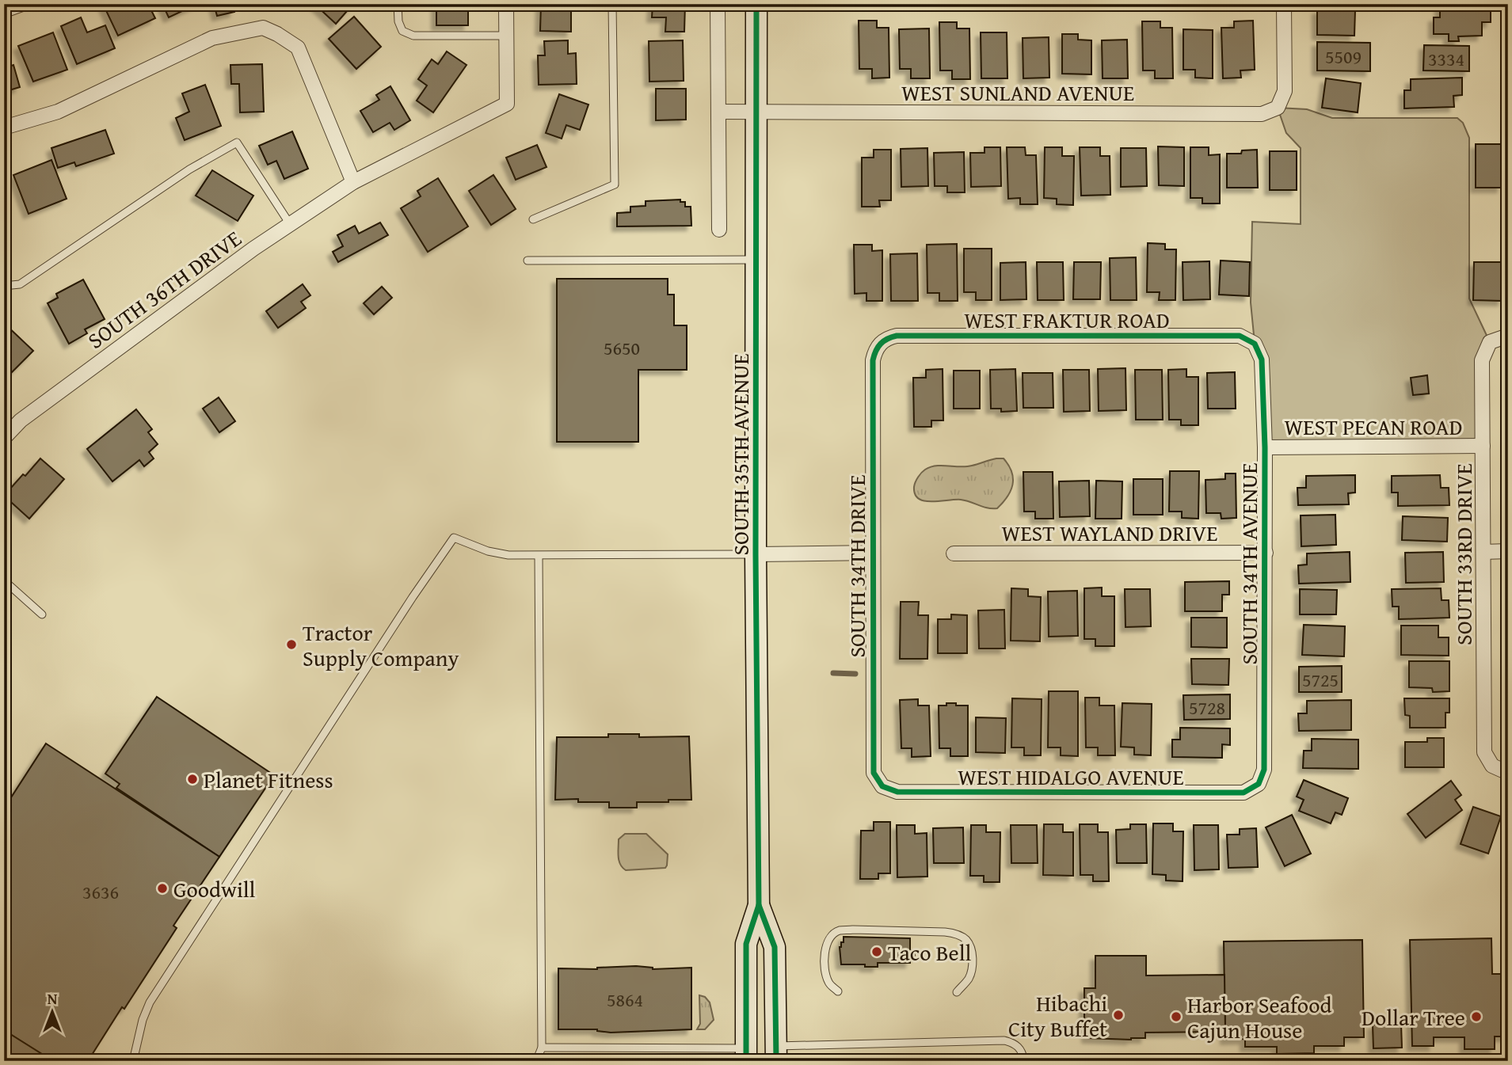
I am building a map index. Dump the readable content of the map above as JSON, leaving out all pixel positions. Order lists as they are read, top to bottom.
{
  "streets": {
    "main road": ["SOUTH 35TH AVENUE"],
    "street": [
      "WEST SUNLAND AVENUE",
      "SOUTH 36TH DRIVE",
      "WEST FRAKTUR ROAD",
      "WEST PECAN ROAD",
      "WEST WAYLAND DRIVE",
      "SOUTH 33RD DRIVE",
      "SOUTH 34TH AVENUE",
      "SOUTH 34TH DRIVE",
      "WEST HIDALGO AVENUE"
    ]
  },
  "crossings": [
    ["WEST SUNLAND AVENUE", "SOUTH 35TH AVENUE"],
    ["WEST FRAKTUR ROAD", "SOUTH 34TH AVENUE"],
    ["WEST FRAKTUR ROAD", "SOUTH 34TH DRIVE"],
    ["WEST PECAN ROAD", "SOUTH 33RD DRIVE"],
    ["WEST PECAN ROAD", "SOUTH 34TH AVENUE"],
    ["WEST WAYLAND DRIVE", "SOUTH 34TH AVENUE"],
    ["SOUTH 34TH AVENUE", "WEST HIDALGO AVENUE"],
    ["SOUTH 34TH DRIVE", "WEST HIDALGO AVENUE"]
  ],
  "places": [
    "Tractor Supply Company",
    "Planet Fitness",
    "Goodwill",
    "Taco Bell",
    "Hibachi City Buffet",
    "Harbor Seafood Cajun House",
    "Dollar Tree"
  ],
  "house_numbers": [
    "5509",
    "3334",
    "5650",
    "5725",
    "5728",
    "3636",
    "5864"
  ],
  "north": "top"
}
